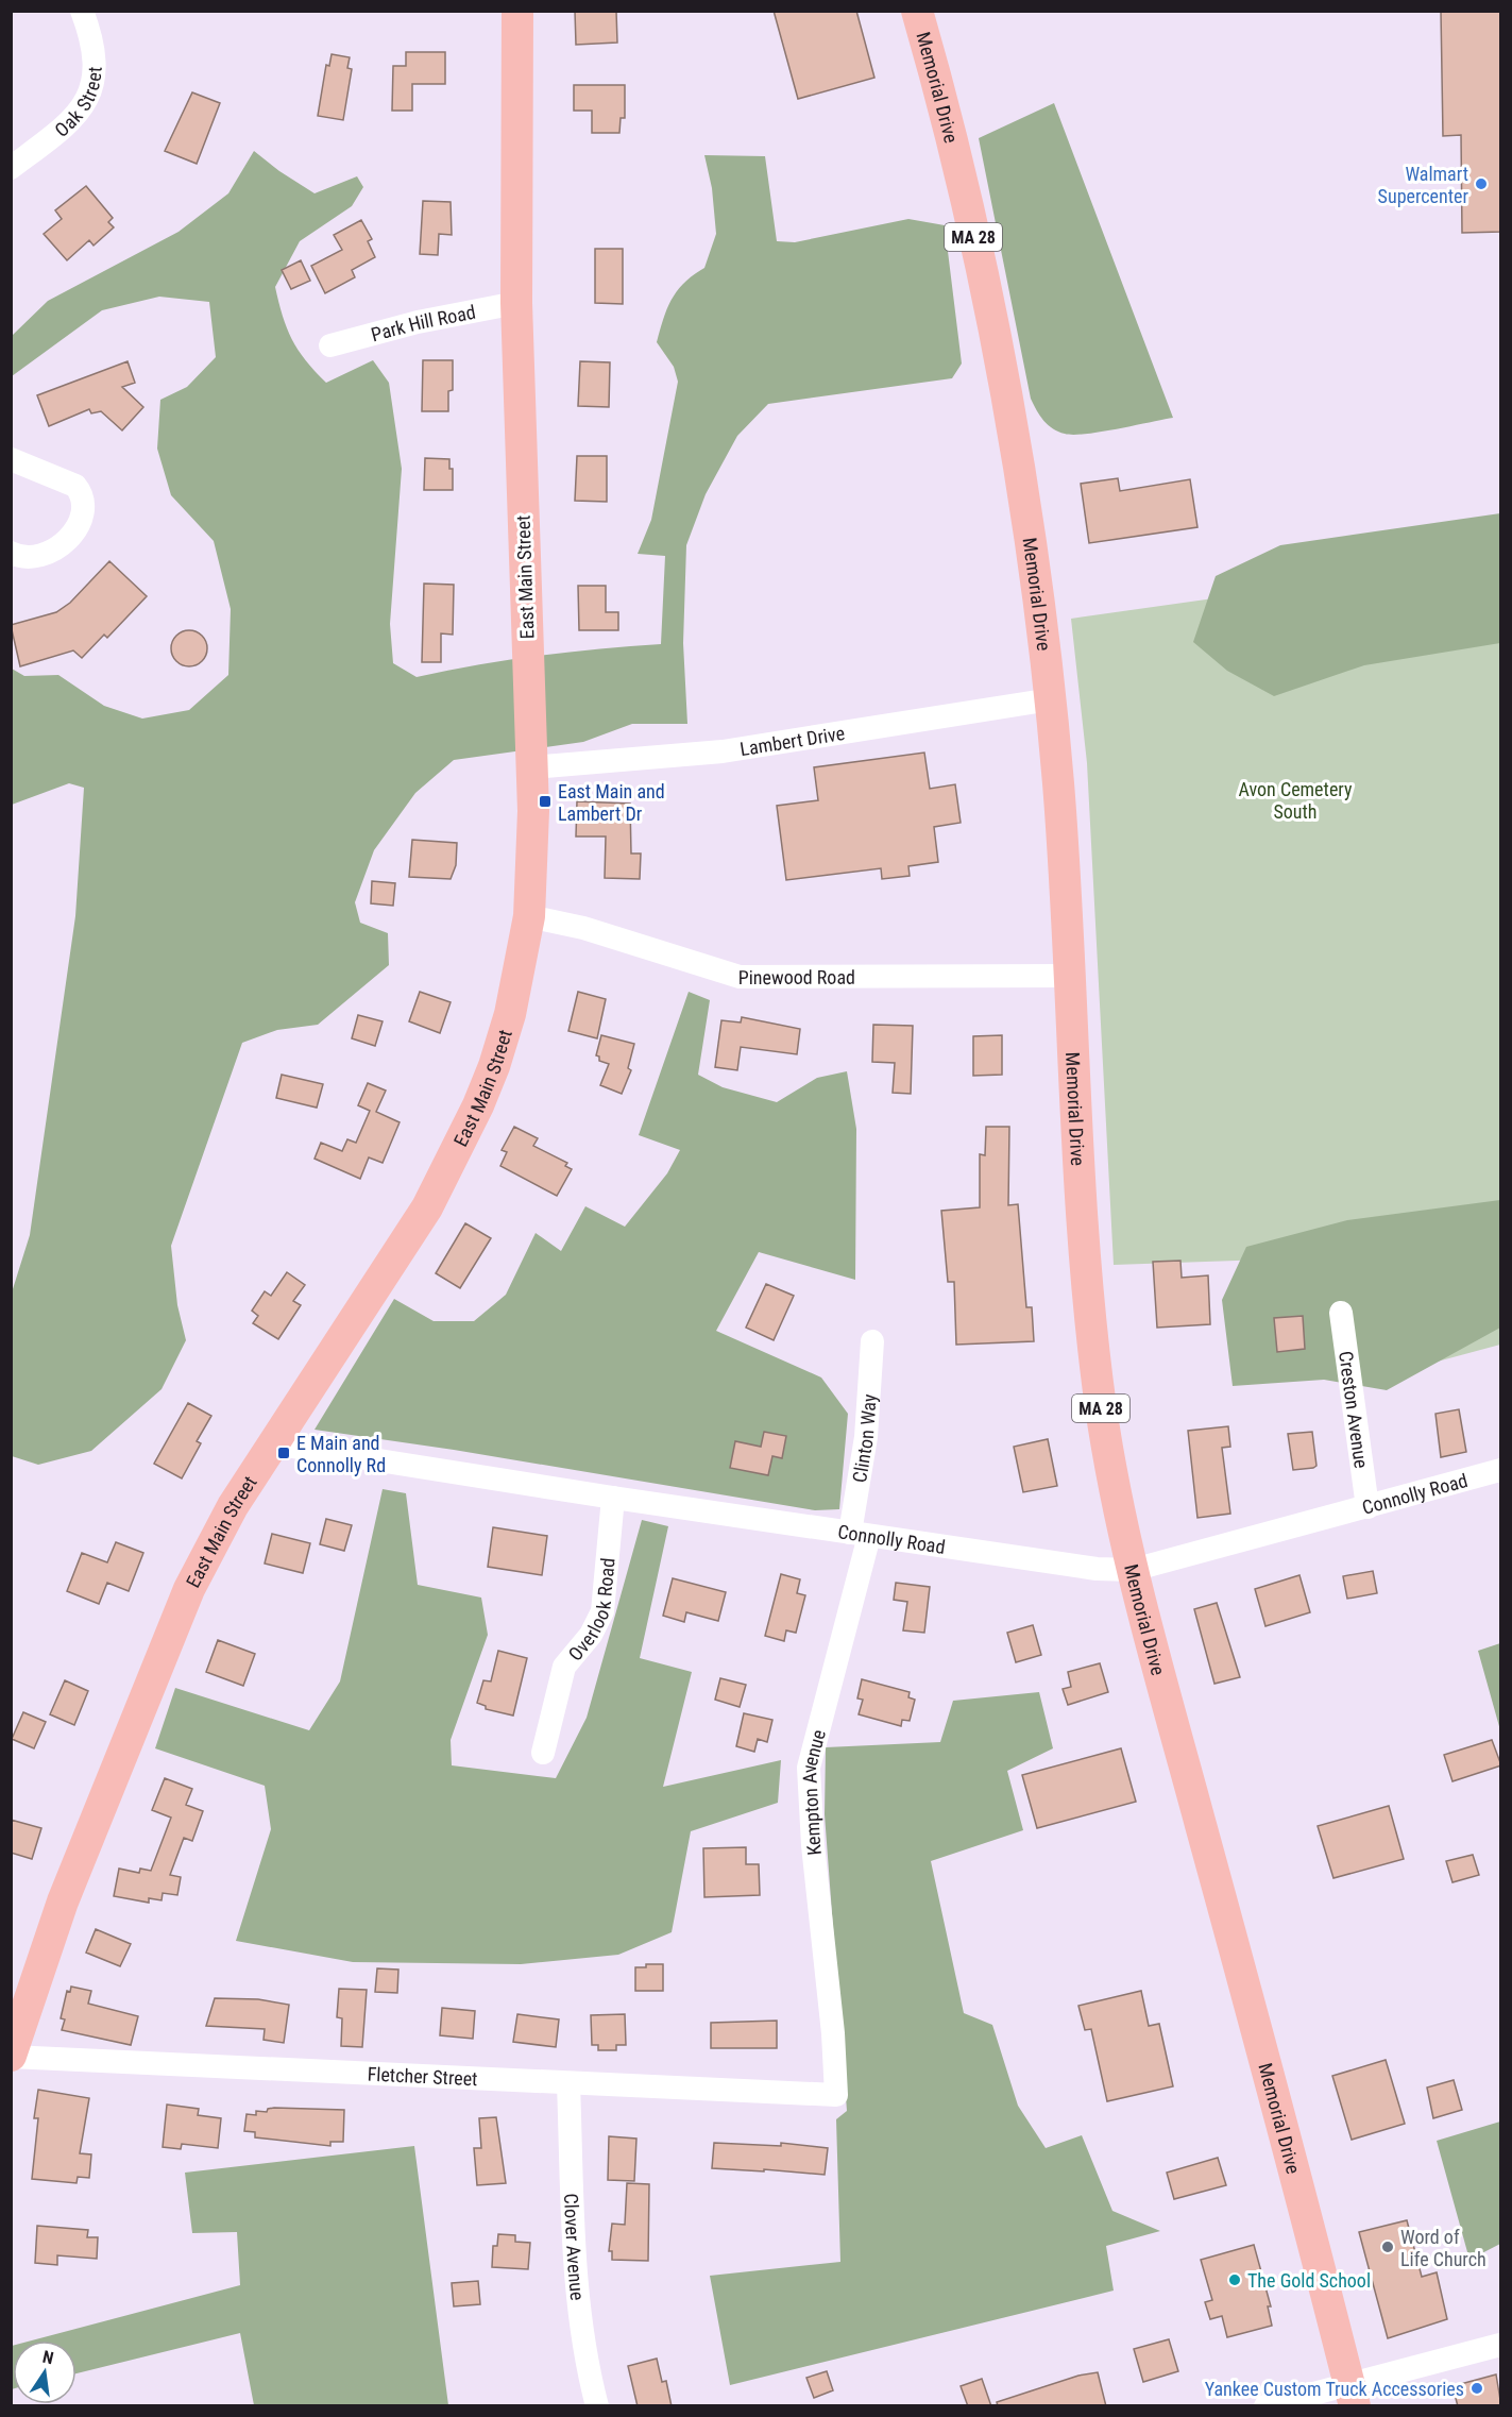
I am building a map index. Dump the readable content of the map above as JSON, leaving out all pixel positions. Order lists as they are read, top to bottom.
{
  "streets": {
    "main road": ["Memorial Drive", "MA 28", "East Main Street"],
    "street": [
      "Oak Street",
      "Park Hill Road",
      "Lambert Drive",
      "Pinewood Road",
      "Creston Avenue",
      "Clinton Way",
      "Connolly Road",
      "Overlook Road",
      "Kempton Avenue",
      "Fletcher Street",
      "Clover Avenue"
    ]
  },
  "crossings": [
    ["Memorial Drive", "Lambert Drive"],
    ["Memorial Drive", "Pinewood Road"],
    ["Memorial Drive", "Connolly Road"],
    ["Park Hill Road", "East Main Street"],
    ["East Main Street", "Lambert Drive"],
    ["East Main Street", "Pinewood Road"],
    ["East Main Street", "Connolly Road"],
    ["East Main Street", "Fletcher Street"],
    ["Creston Avenue", "Connolly Road"],
    ["Clinton Way", "Connolly Road"],
    ["Clinton Way", "Kempton Avenue"],
    ["Connolly Road", "Overlook Road"],
    ["Connolly Road", "Kempton Avenue"],
    ["Kempton Avenue", "Fletcher Street"],
    ["Fletcher Street", "Clover Avenue"]
  ],
  "parks": ["Avon Cemetery South"],
  "places": {
    "other": [
      "Walmart Supercenter",
      "Word of Life Church",
      "The Gold School",
      "Yankee Custom Truck Accessories"
    ],
    "transit": ["East Main and Lambert Dr", "E Main and Connolly Rd"]
  },
  "north": "top"
}
